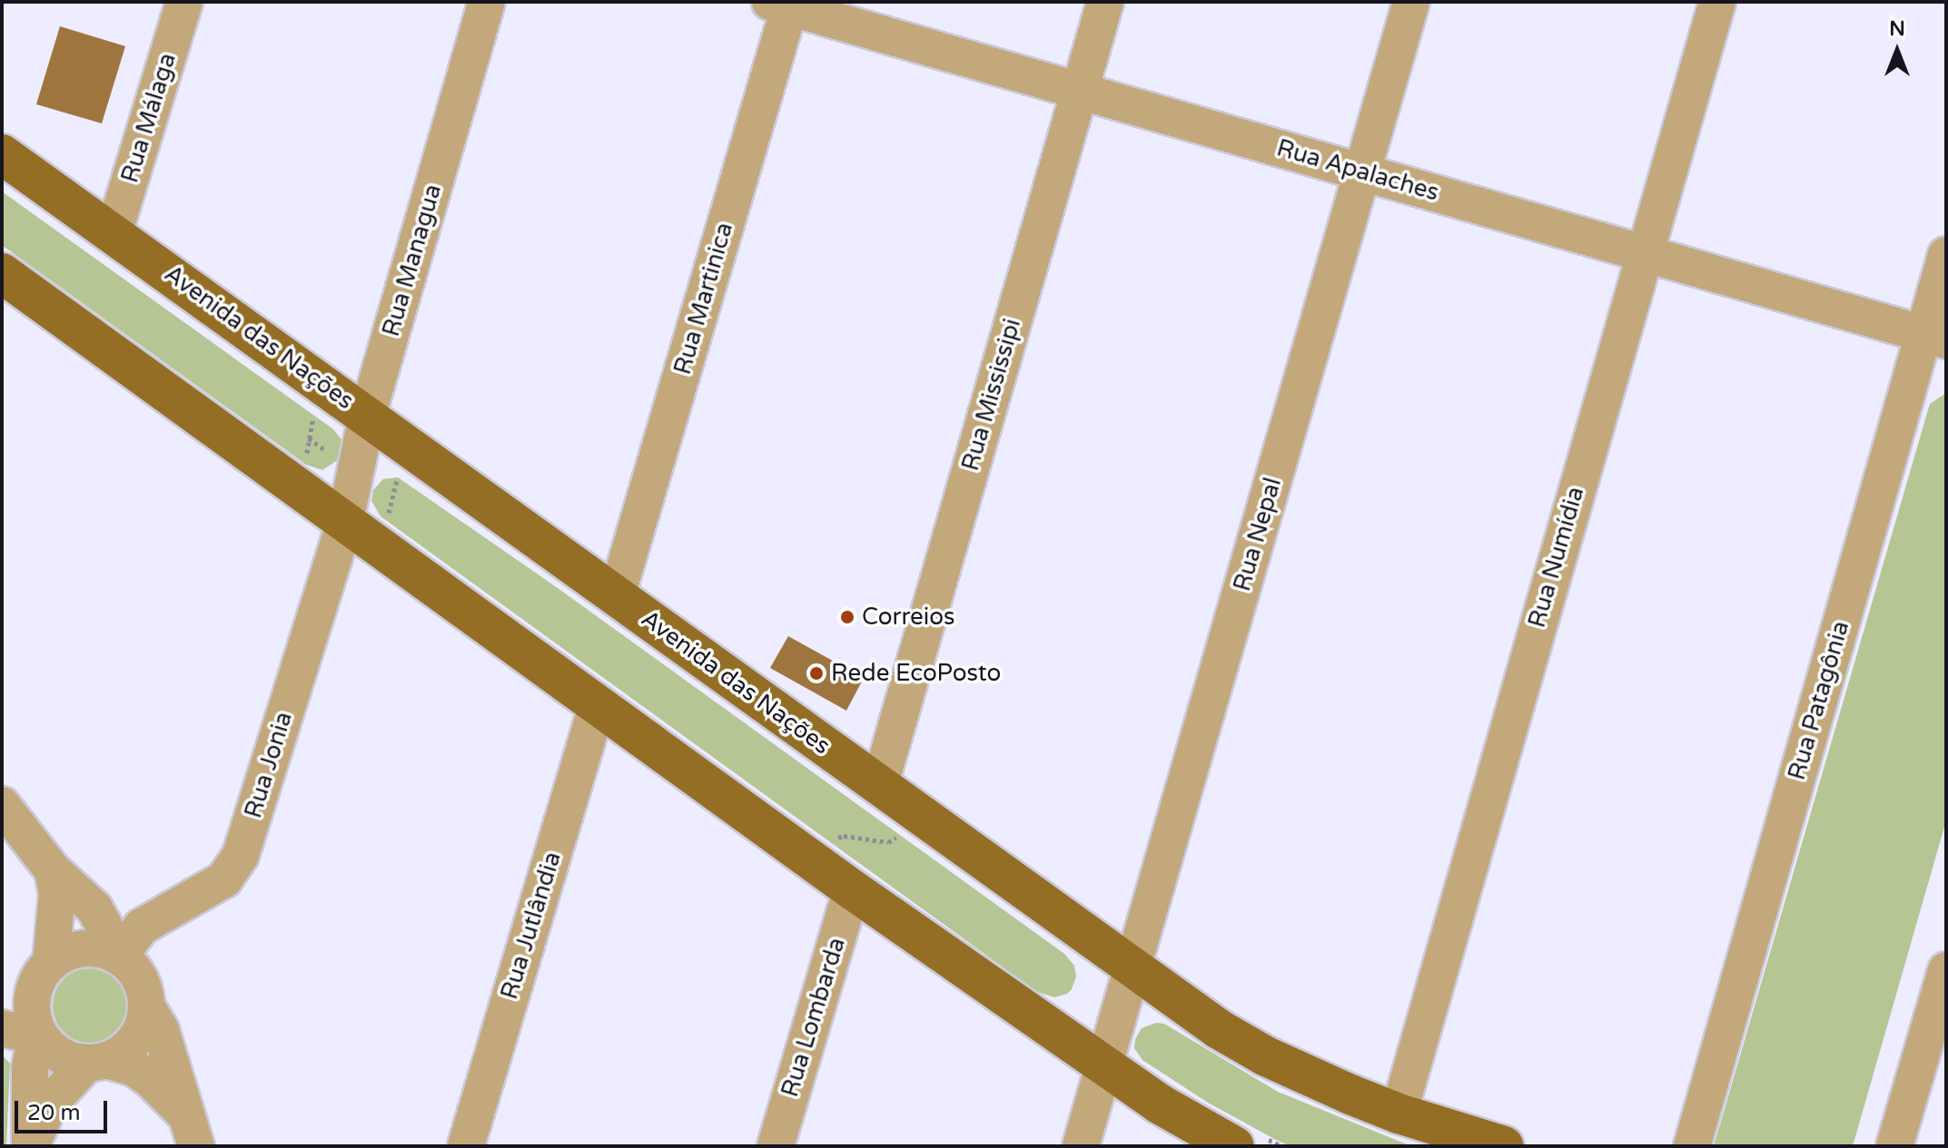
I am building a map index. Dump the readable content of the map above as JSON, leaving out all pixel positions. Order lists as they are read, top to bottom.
{
  "streets": {
    "main road": ["Avenida das Nações"],
    "street": [
      "Rua Málaga",
      "Rua Apalaches",
      "Rua Managua",
      "Rua Martinica",
      "Rua Mississipi",
      "Rua Nepal",
      "Rua Numídia",
      "Rua Patagônia",
      "Rua Jonia",
      "Rua Jutlândia",
      "Rua Lombarda"
    ]
  },
  "crossings": [
    ["Rua Málaga", "Avenida das Nações"],
    ["Rua Apalaches", "Rua Martinica"],
    ["Rua Apalaches", "Rua Mississipi"],
    ["Rua Apalaches", "Rua Nepal"],
    ["Rua Apalaches", "Rua Numídia"],
    ["Rua Apalaches", "Rua Patagônia"],
    ["Rua Managua", "Avenida das Nações"],
    ["Rua Managua", "Rua Jonia"],
    ["Rua Martinica", "Avenida das Nações"],
    ["Avenida das Nações", "Rua Mississipi"],
    ["Avenida das Nações", "Rua Nepal"],
    ["Avenida das Nações", "Rua Numídia"]
  ],
  "places": ["Correios", "Rede EcoPosto"],
  "scale_bar": "20 m",
  "north": "top"
}
